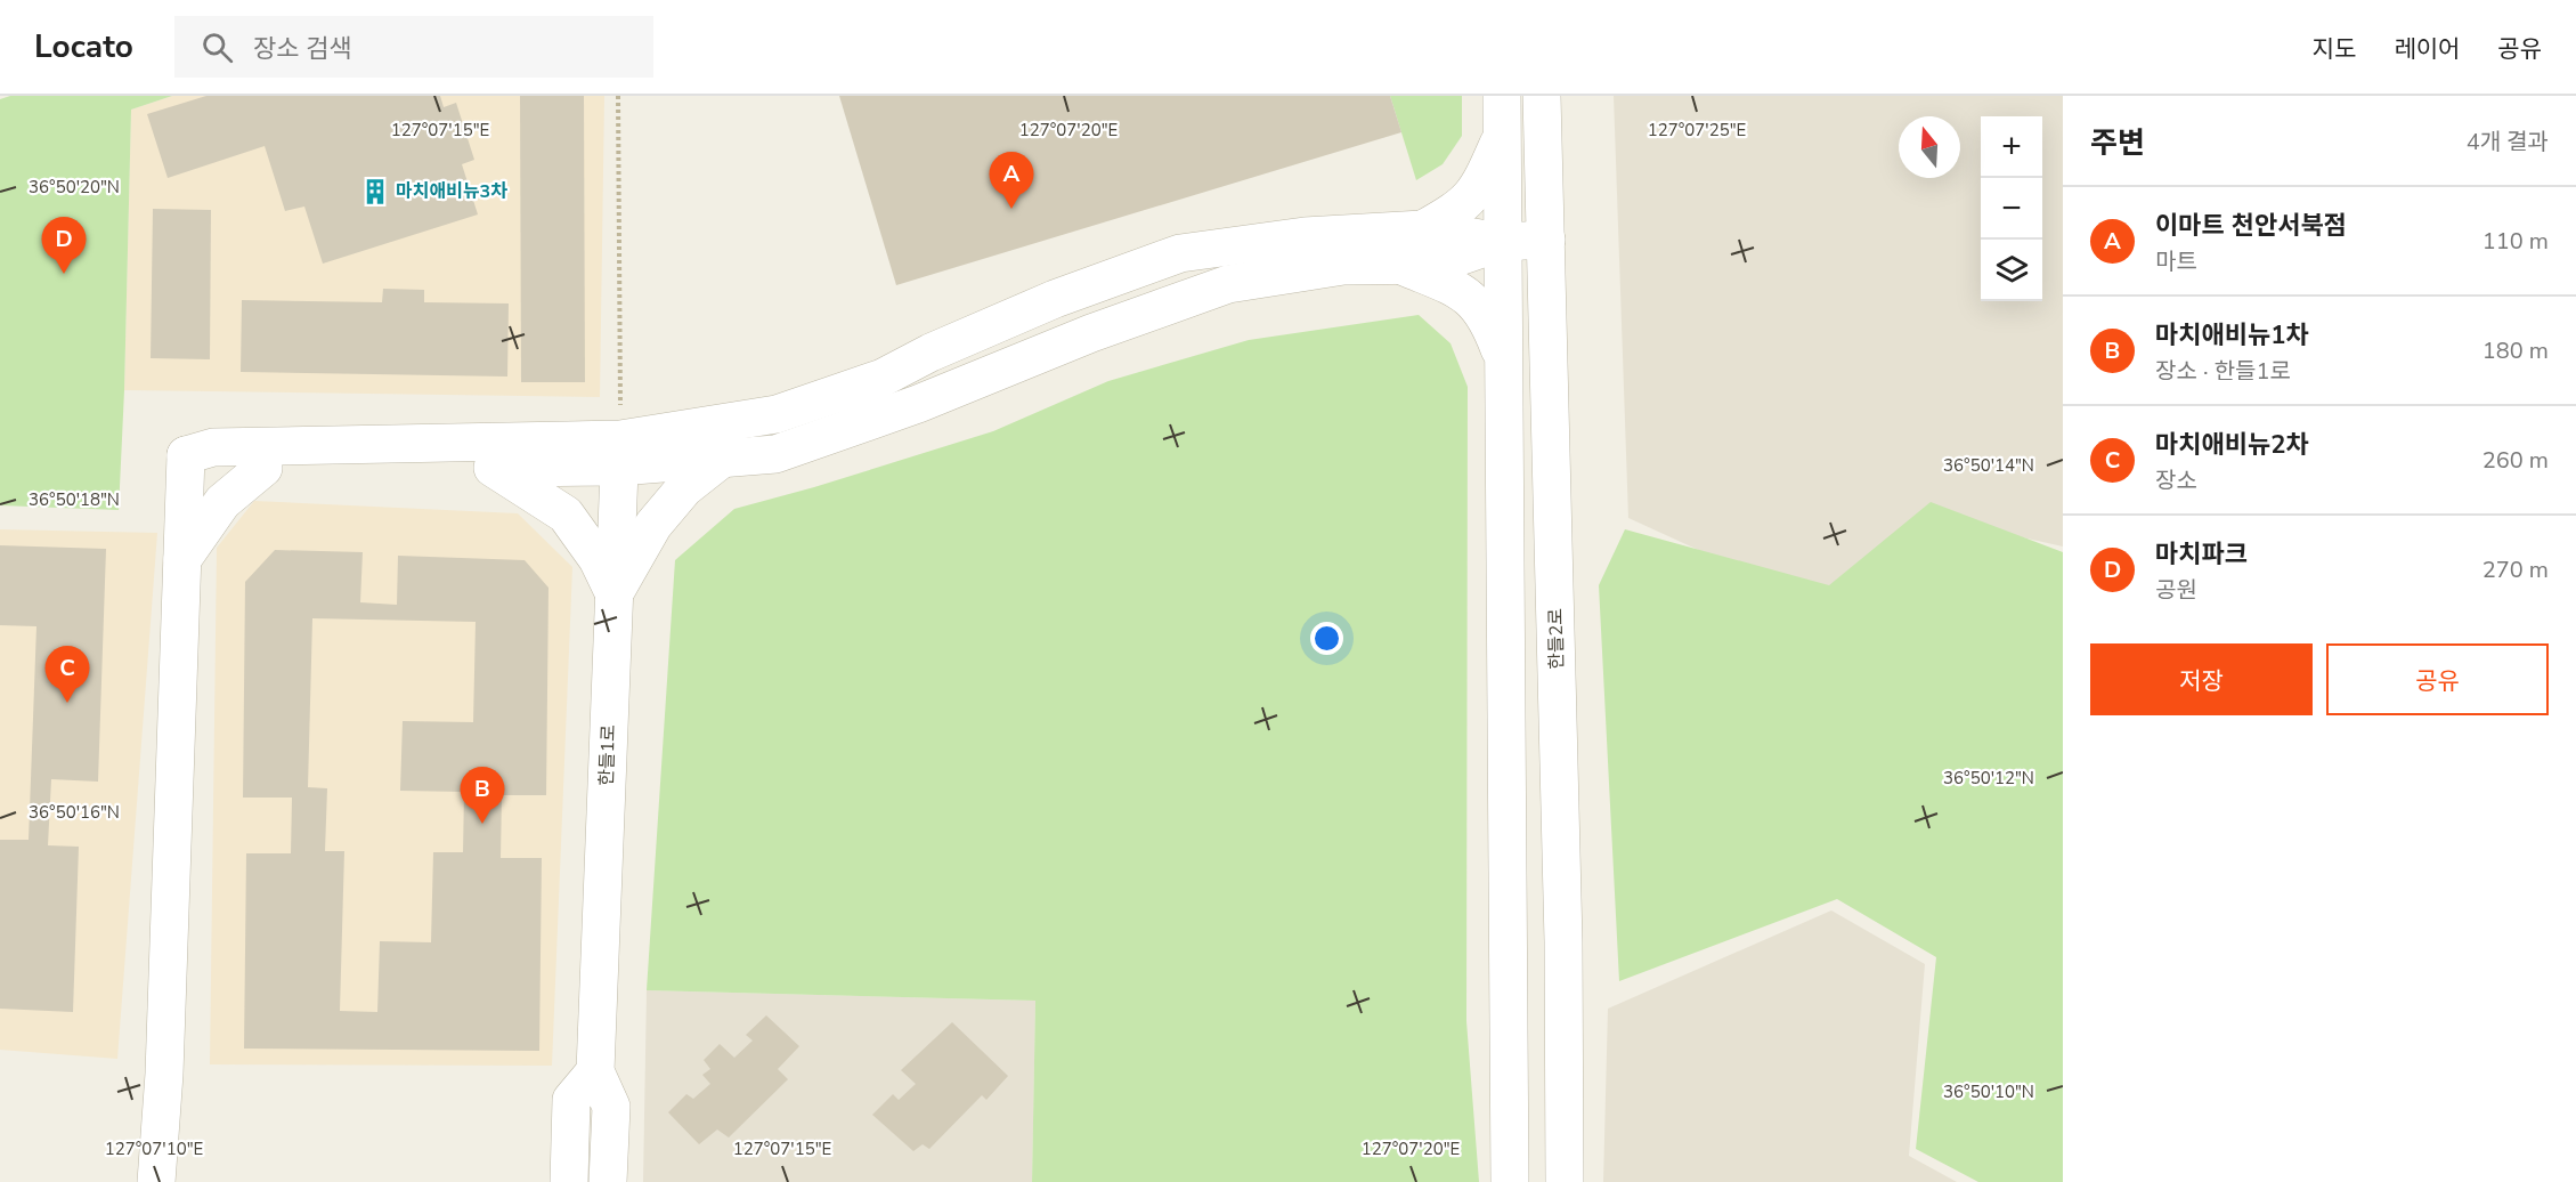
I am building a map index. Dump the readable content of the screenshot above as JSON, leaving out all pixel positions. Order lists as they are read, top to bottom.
{
  "streets": {
    "street": ["한들2로", "한들1로"]
  },
  "places": {
    "building": ["마치애비뉴3차"]
  },
  "north": "top",
  "page": {
    "header": "Locato",
    "search": "장소 검색",
    "nav": ["지도", "레이어", "공유"],
    "heading": ["주변", "4개 결과"],
    "map_buttons": ["+", "−"],
    "pins": [
      "A",
      "D",
      "C",
      "B"
    ],
    "list": [
      {
        "mark": "A",
        "name": "이마트 천안서북점",
        "note": "마트",
        "value": "110 m"
      },
      {
        "mark": "B",
        "name": "마치애비뉴1차",
        "note": "장소 · 한들1로",
        "value": "180 m"
      },
      {
        "mark": "C",
        "name": "마치애비뉴2차",
        "note": "장소",
        "value": "260 m"
      },
      {
        "mark": "D",
        "name": "마치파크",
        "note": "공원",
        "value": "270 m"
      }
    ],
    "buttons": ["저장", "공유"]
  },
  "coordinates": [
    "127°07'15\"E",
    "127°07'20\"E",
    "127°07'25\"E",
    "36°50'20\"N",
    "36°50'14\"N",
    "36°50'18\"N",
    "36°50'12\"N",
    "36°50'16\"N",
    "36°50'10\"N",
    "127°07'10\"E"
  ]
}
